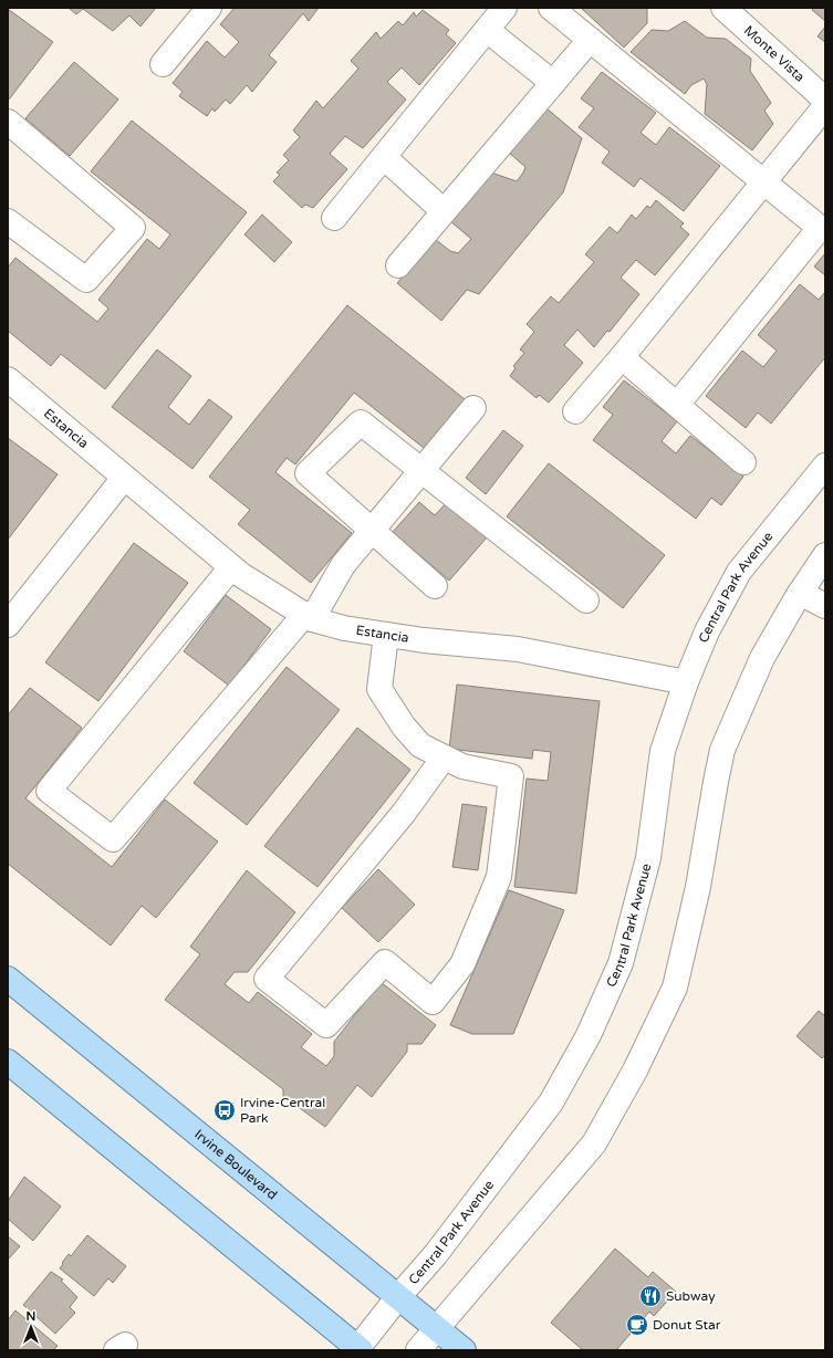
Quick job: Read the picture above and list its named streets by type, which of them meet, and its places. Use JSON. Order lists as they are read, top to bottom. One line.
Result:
{"streets":{"main road":["Irvine Boulevard"],"street":["Monte Vista","Estancia","Central Park Avenue"]},"crossings":[["Estancia","Central Park Avenue"],["Central Park Avenue","Irvine Boulevard"]],"places":{"bus stop":["Irvine-Central Park"],"restaurant":["Subway"],"cafe":["Donut Star"]},"north":"top"}
